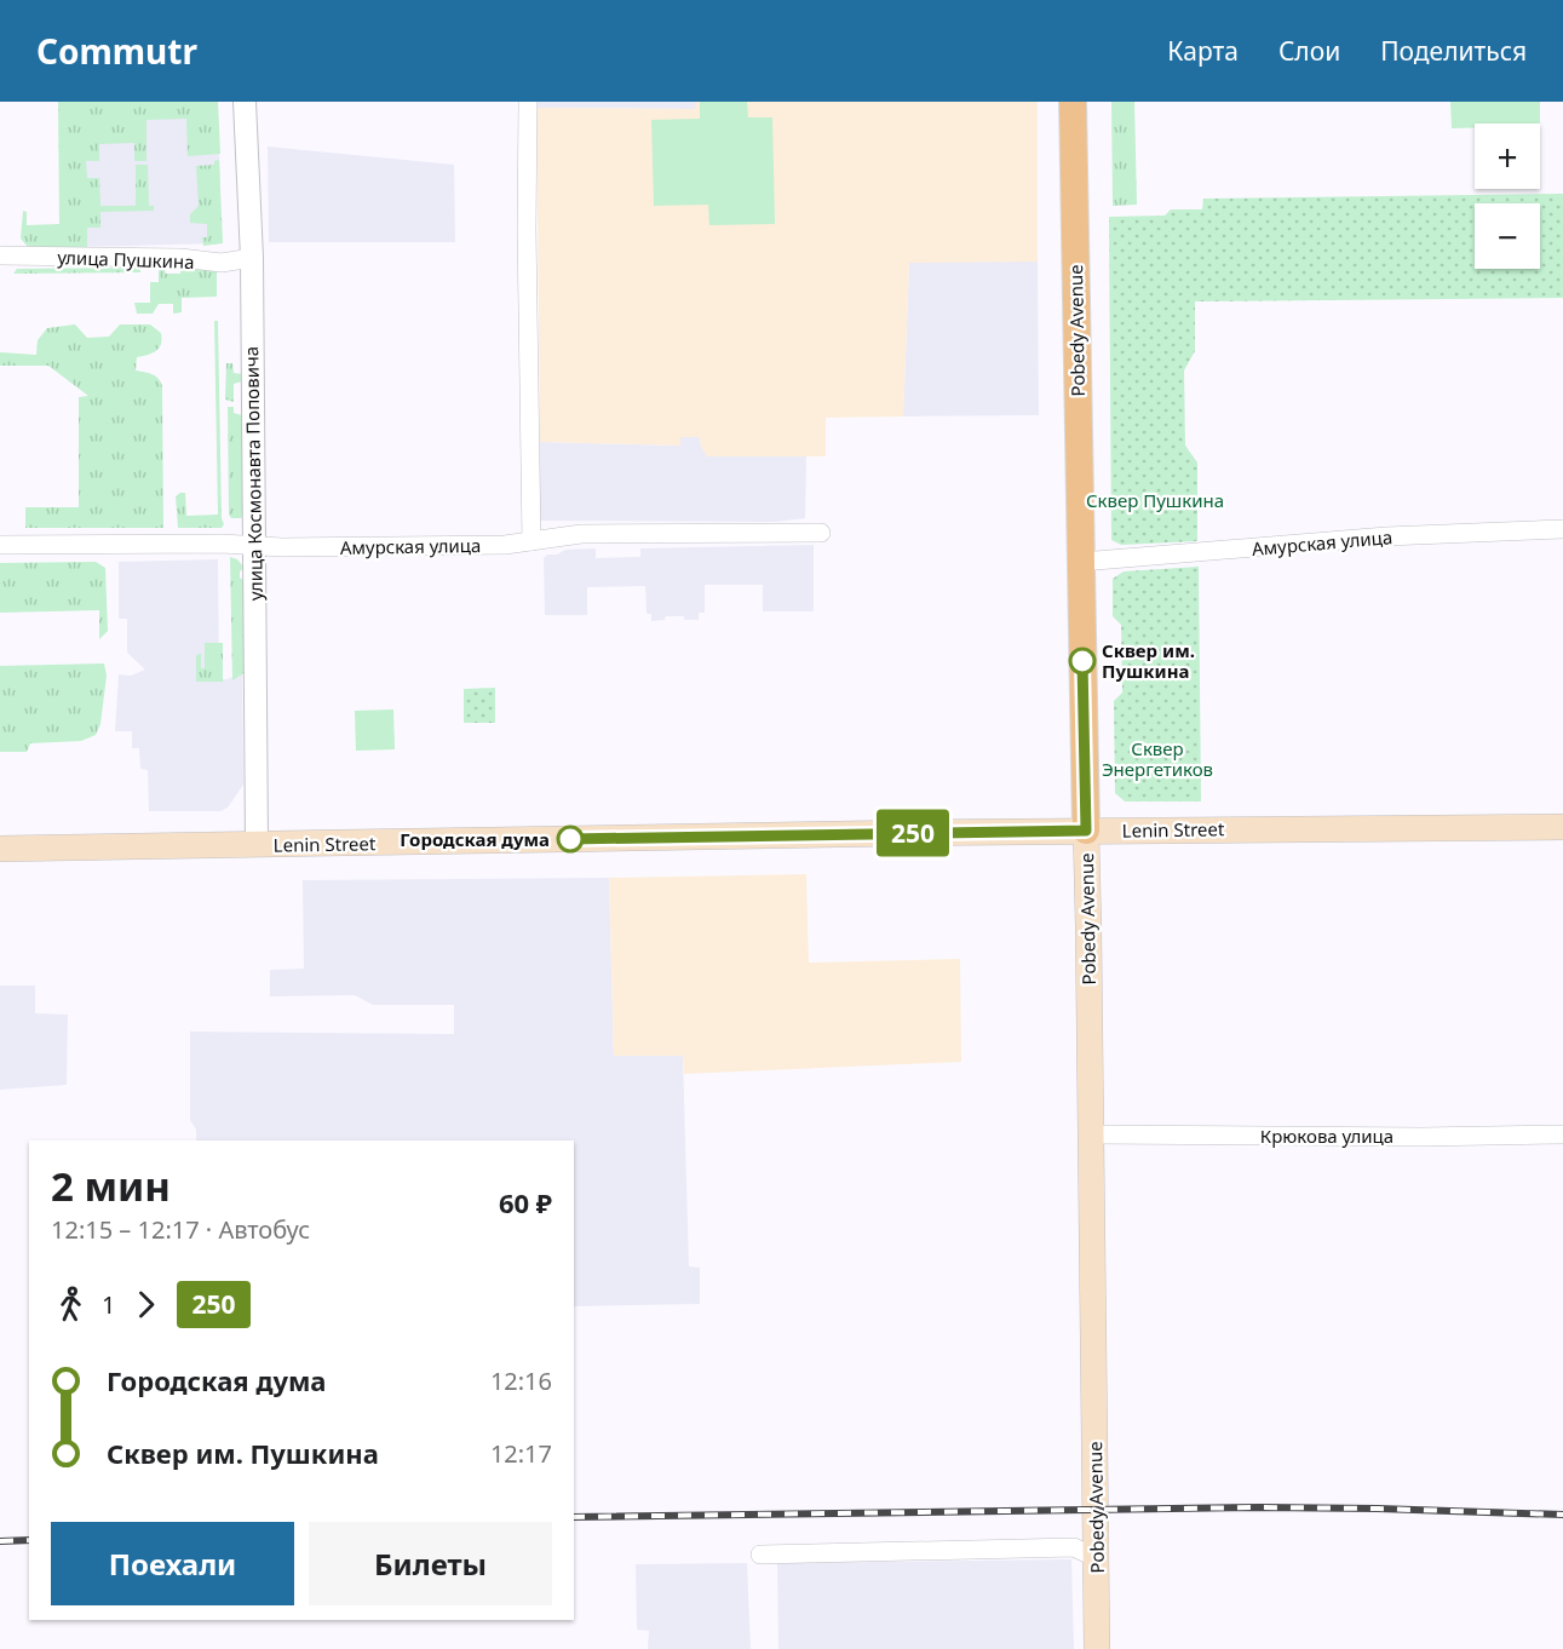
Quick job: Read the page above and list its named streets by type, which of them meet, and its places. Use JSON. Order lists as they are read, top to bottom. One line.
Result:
{"streets":{"main road":["Pobedy Avenue","Lenin Street"],"street":["улица Пушкина","улица Космонавта Поповича","Амурская улица","Крюкова улица"]},"crossings":[["улица Пушкина","улица Космонавта Поповича"],["Pobedy Avenue","Амурская улица"],["Pobedy Avenue","Lenin Street"],["Pobedy Avenue","Крюкова улица"],["улица Космонавта Поповича","Амурская улица"],["улица Космонавта Поповича","Lenin Street"]],"parks":["Сквер Пушкина","Сквер Энергетиков"],"places":["Сквер им. Пушкина","Городская дума"],"lines":["bus line 250"],"page":{"header":"Commutr","nav":["Карта","Слои","Поделиться"],"on_map":"250","map_buttons":["+","−"],"heading":["2 мин","12:15 – 12:17 · Автобус","60 ₽"],"legs":["1","250"],"list":[{"name":"Городская дума","value":"12:16"},{"name":"Сквер им. Пушкина","value":"12:17"}],"buttons":["Поехали","Билеты"]}}
